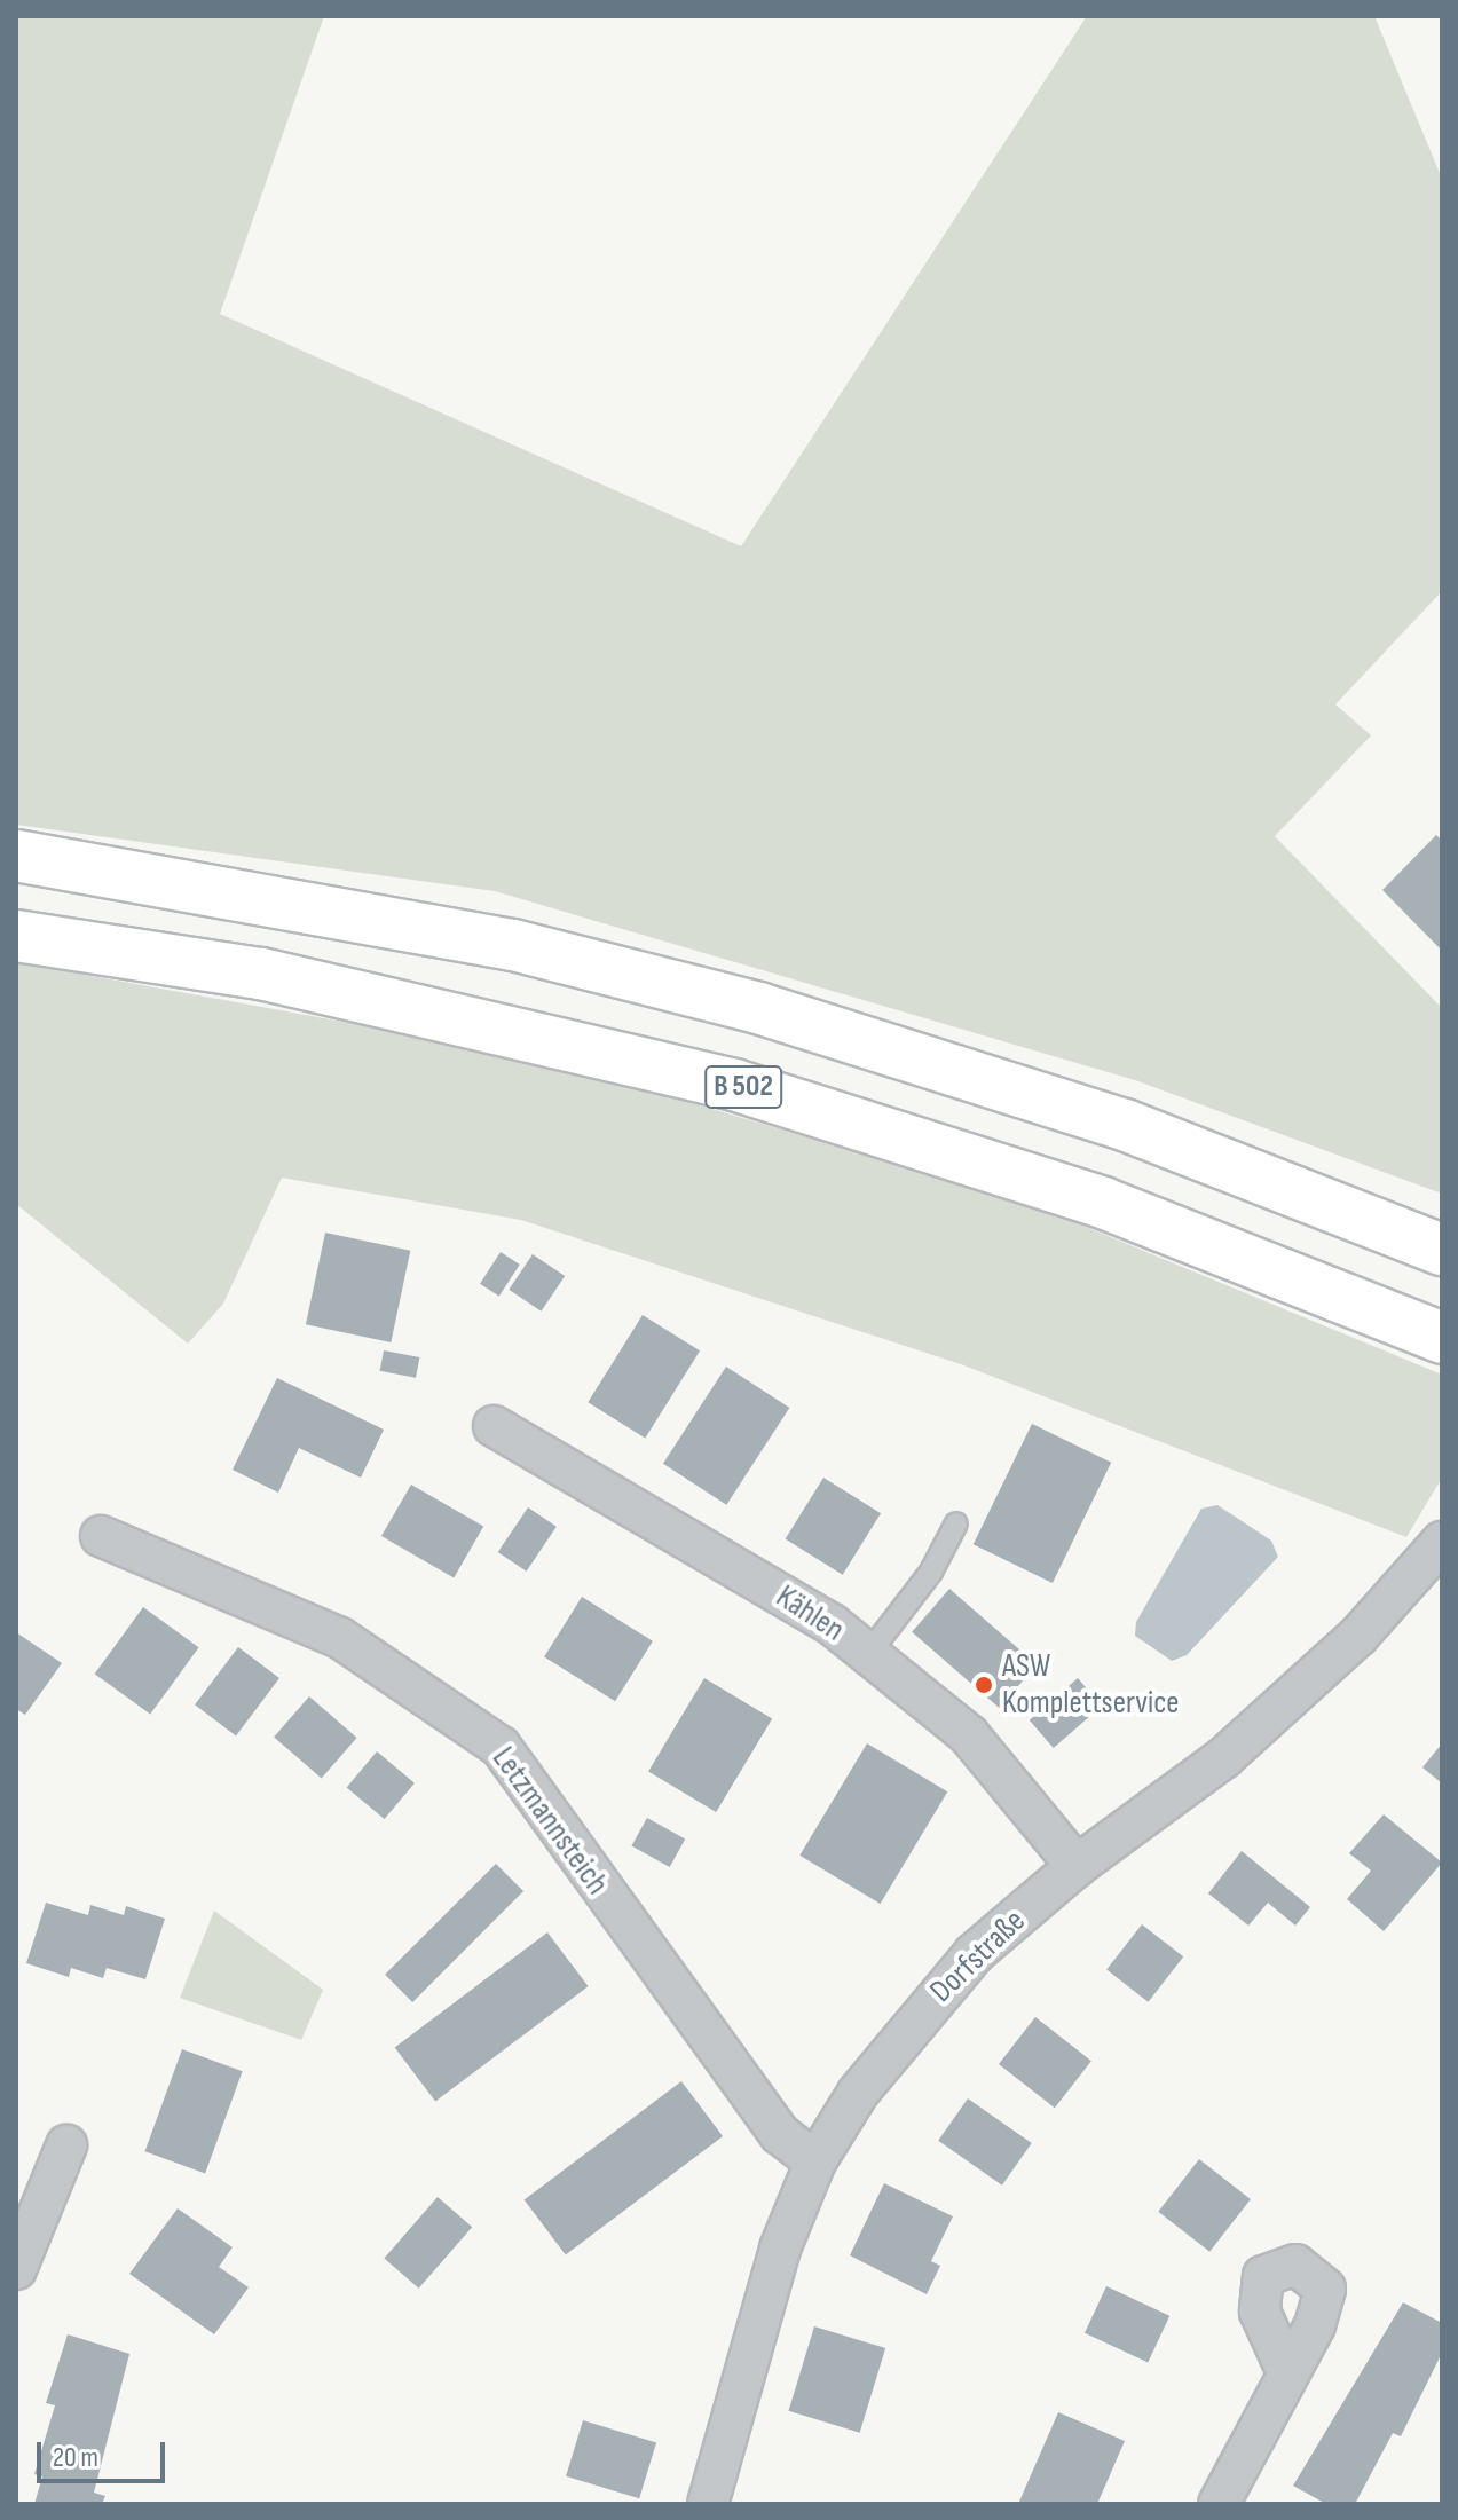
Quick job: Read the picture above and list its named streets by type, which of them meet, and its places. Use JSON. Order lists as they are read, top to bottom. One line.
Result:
{"streets":{"highway":["B 502"],"street":["Kählen","Letzmannsteich","Dorfstraße"]},"crossings":[["Kählen","Dorfstraße"],["Letzmannsteich","Dorfstraße"]],"places":["ASW Komplettservice"],"scale_bar":"20 m"}
